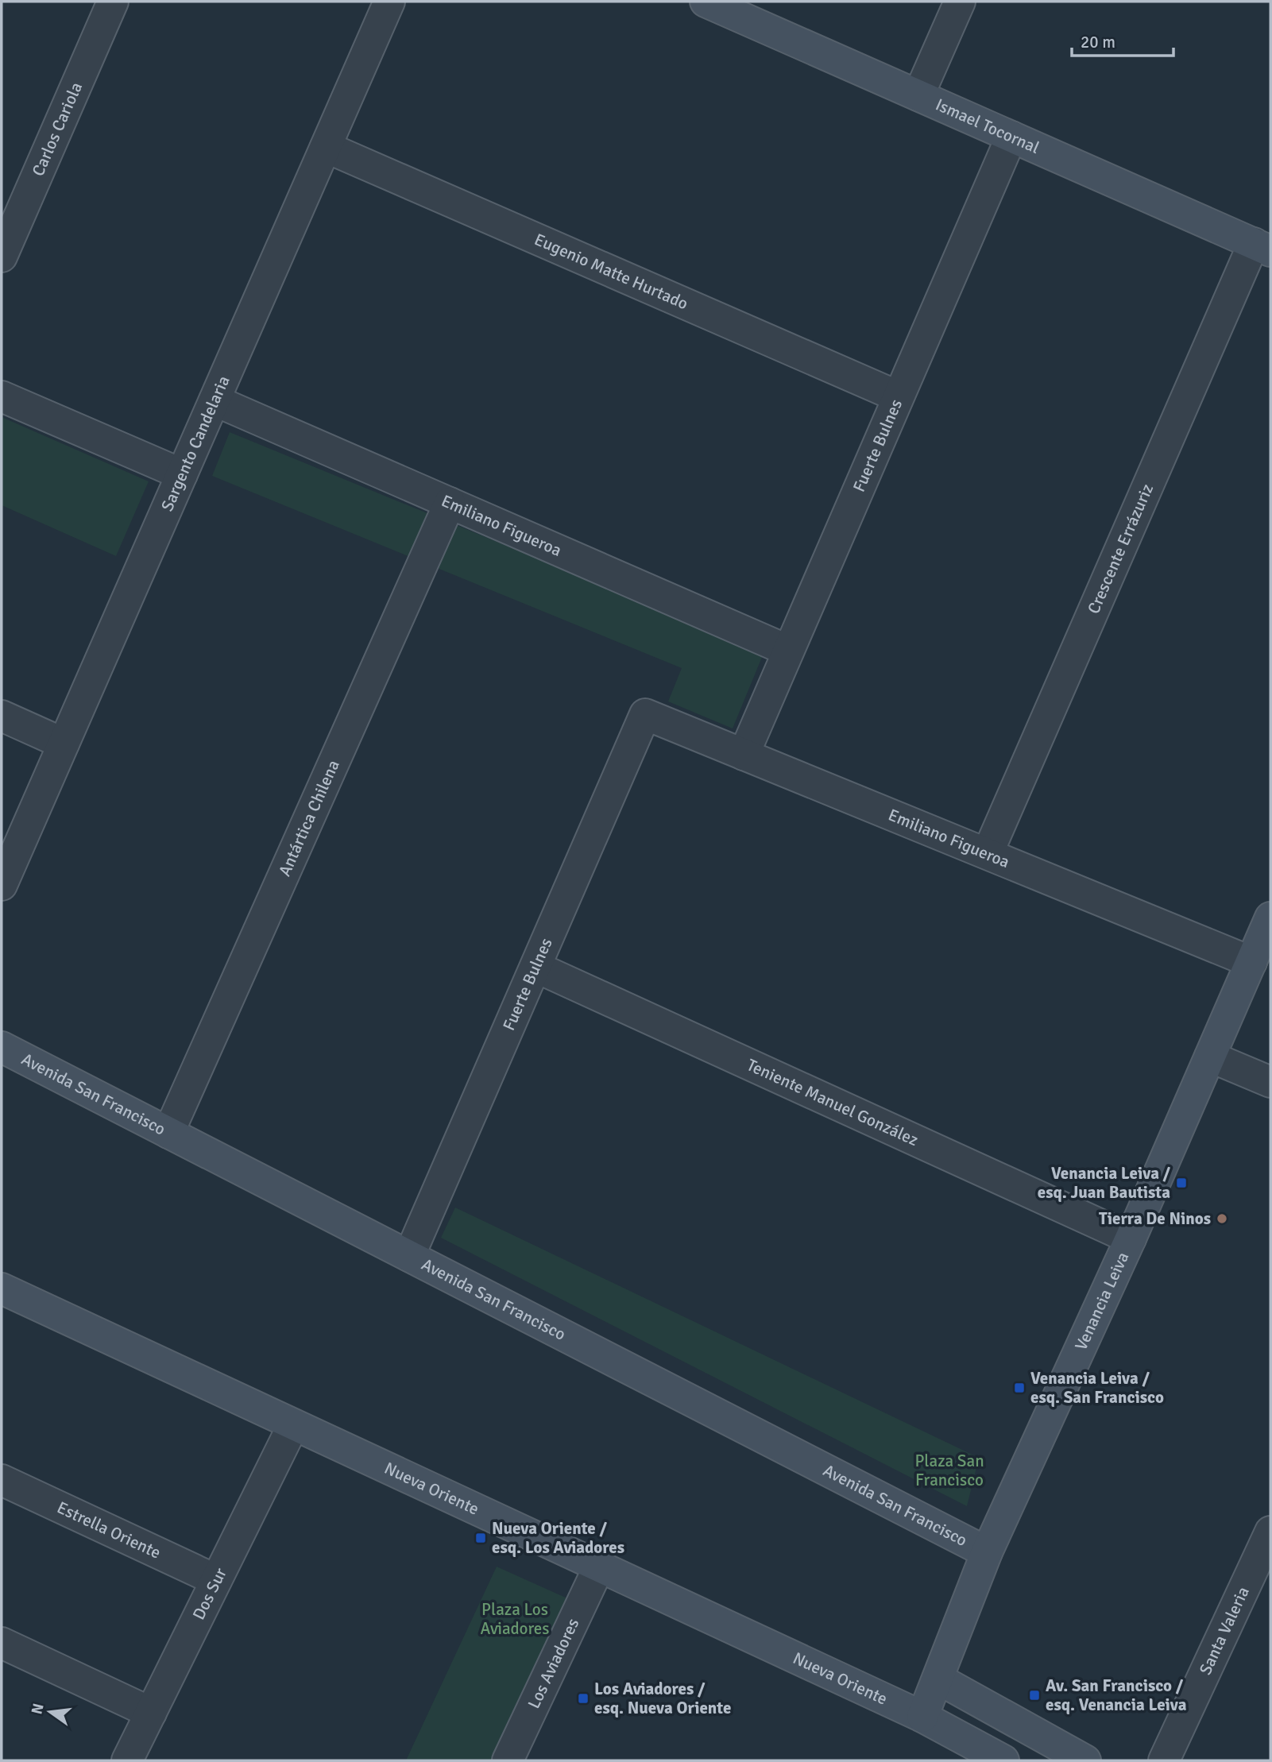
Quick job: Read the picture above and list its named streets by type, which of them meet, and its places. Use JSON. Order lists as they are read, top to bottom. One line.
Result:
{"streets":{"main road":["Ismael Tocornal","Avenida San Francisco","Venancia Leiva","Nueva Oriente"],"street":["Carlos Cariola","Eugenio Matte Hurtado","Sargento Candelaria","Fuerte Bulnes","Emiliano Figueroa","Crescente Errázuriz","Antártica Chilena","Teniente Manuel González","Estrella Oriente","Dos Sur","Santa Valeria","Los Aviadores"]},"crossings":[["Ismael Tocornal","Fuerte Bulnes"],["Ismael Tocornal","Crescente Errázuriz"],["Eugenio Matte Hurtado","Sargento Candelaria"],["Eugenio Matte Hurtado","Fuerte Bulnes"],["Sargento Candelaria","Emiliano Figueroa"],["Fuerte Bulnes","Emiliano Figueroa"],["Fuerte Bulnes","Avenida San Francisco"],["Fuerte Bulnes","Teniente Manuel González"],["Emiliano Figueroa","Crescente Errázuriz"],["Emiliano Figueroa","Antártica Chilena"],["Emiliano Figueroa","Venancia Leiva"],["Antártica Chilena","Avenida San Francisco"],["Avenida San Francisco","Venancia Leiva"],["Teniente Manuel González","Venancia Leiva"],["Venancia Leiva","Nueva Oriente"],["Nueva Oriente","Dos Sur"],["Nueva Oriente","Los Aviadores"],["Estrella Oriente","Dos Sur"]],"parks":["Plaza San Francisco","Plaza Los Aviadores"],"places":{"transit":["Venancia Leiva / esq. Juan Bautista","Venancia Leiva / esq. San Francisco","Nueva Oriente / esq. Los Aviadores","Av. San Francisco / esq. Venancia Leiva","Los Aviadores / esq. Nueva Oriente"],"other":["Tierra De Ninos"]},"scale_bar":"20 m","north":"left"}
